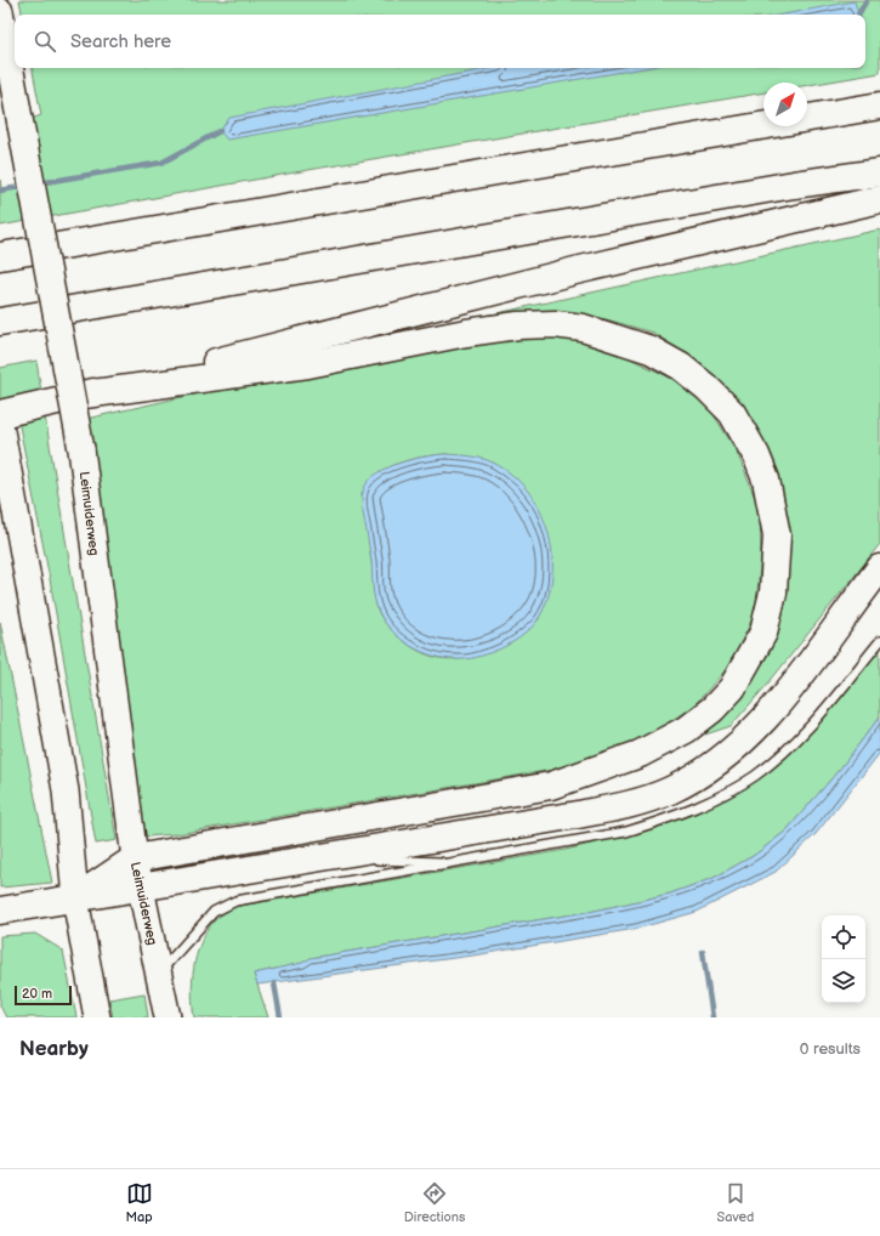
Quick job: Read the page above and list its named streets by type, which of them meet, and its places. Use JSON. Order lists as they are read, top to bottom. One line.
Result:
{"streets":{"main road":["Leimuiderweg"]},"scale_bar":"20 m","north":"top right","page":{"search":"Search here","scale":"20 m","heading":["Nearby","0 results"],"nav":["Map","Directions","Saved"]}}
